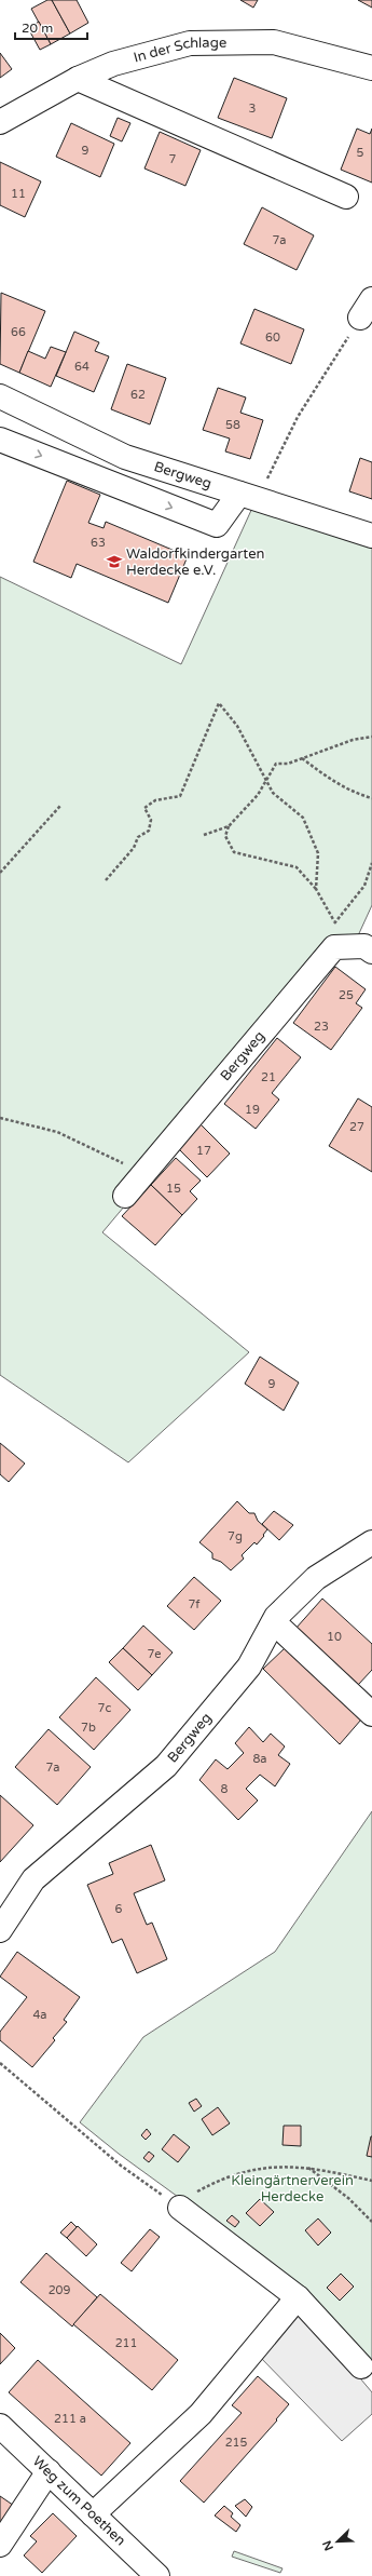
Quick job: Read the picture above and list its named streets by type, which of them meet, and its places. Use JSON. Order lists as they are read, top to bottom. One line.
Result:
{"streets":{"street":["In der Schlage","Bergweg","Weg zum Poethen"]},"parks":["Kleingärtnerverein Herdecke"],"places":{"school or university":["Waldorfkindergarten Herdecke e.V."]},"house_numbers":["3","9","5","7","11","7a","66","60","64","62","58","63","25","23","21","19","27","17","15","9","7g","7f","10","7e","7c","7b","8a","7a","8","6","4a","209","211","211 a","215"],"scale_bar":"20 m","north":"bottom left"}
